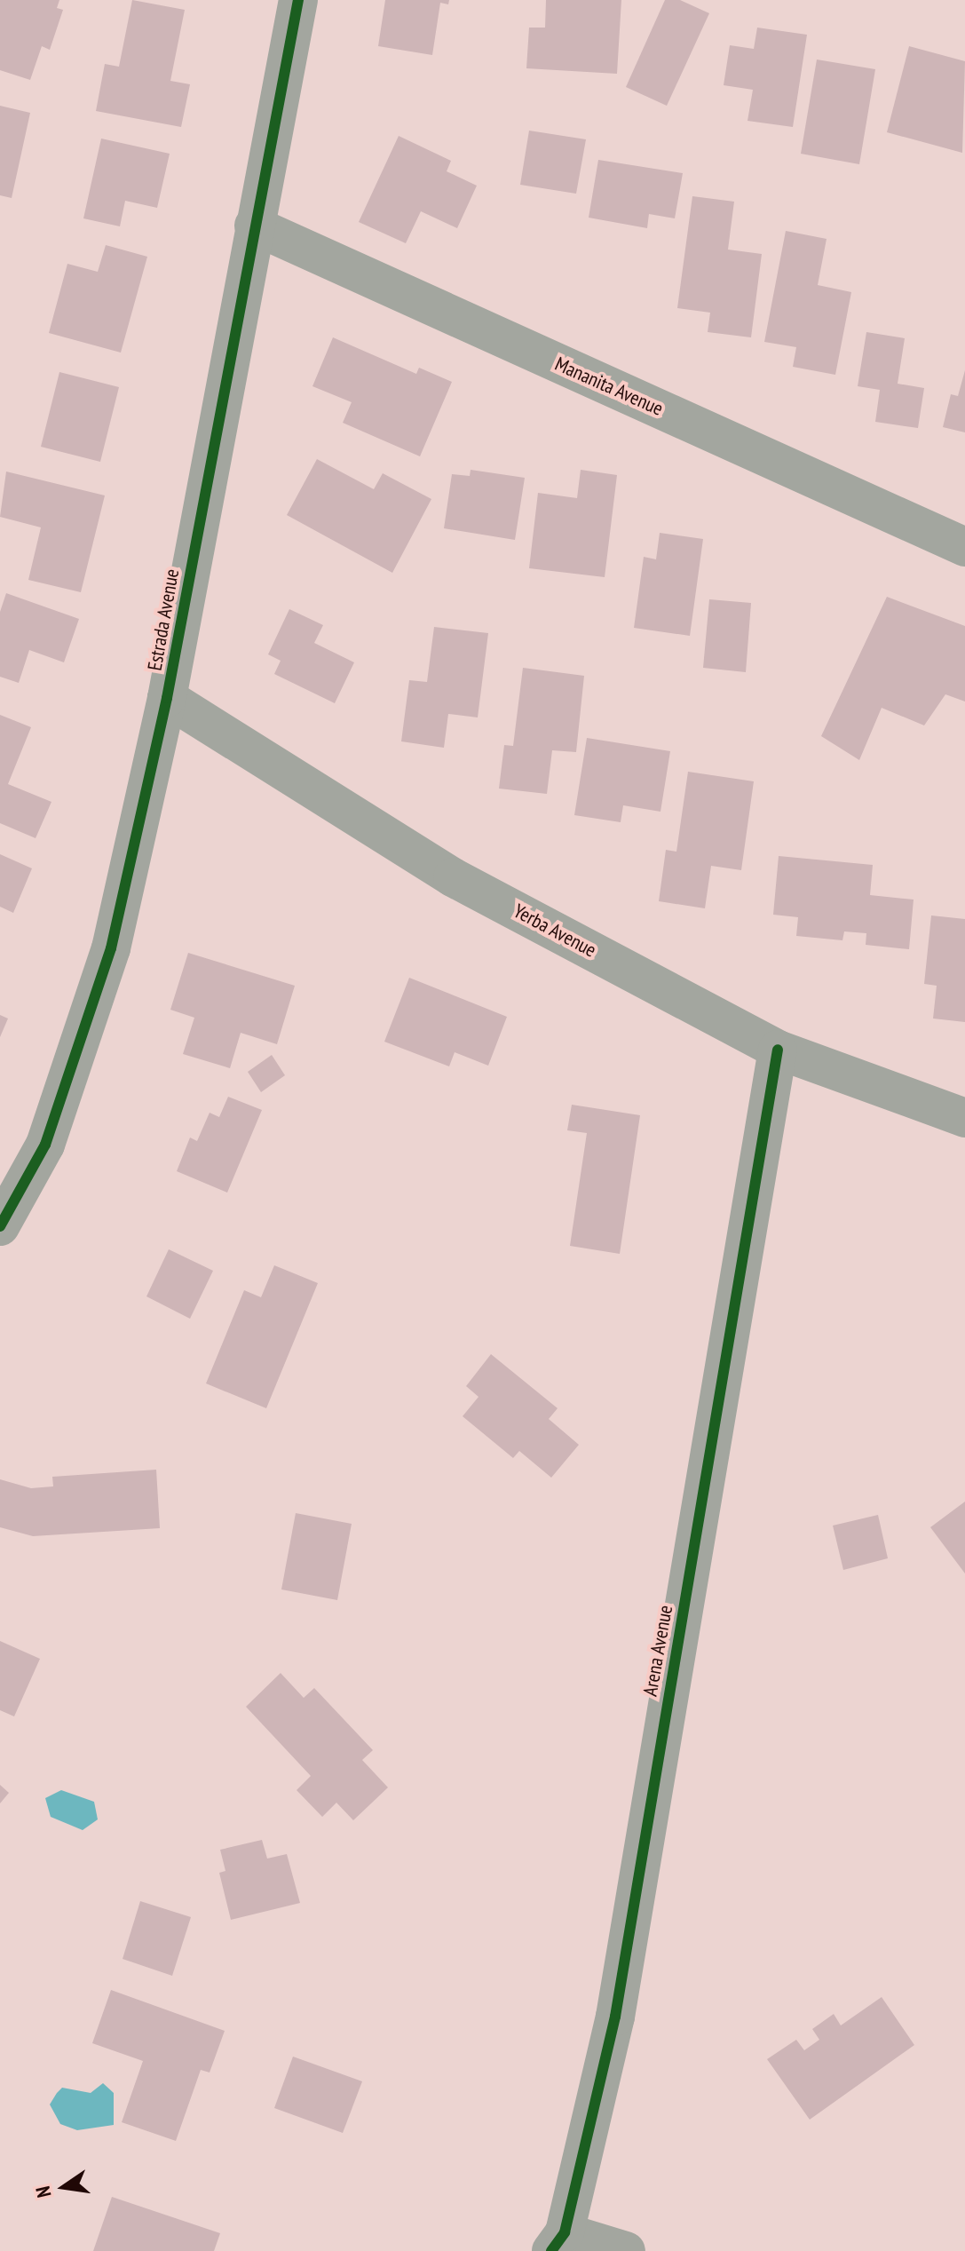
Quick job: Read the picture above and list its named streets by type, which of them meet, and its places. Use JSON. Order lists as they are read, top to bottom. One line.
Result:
{"streets":{"street":["Mananita Avenue","Estrada Avenue","Yerba Avenue","Arena Avenue"]},"crossings":[["Mananita Avenue","Estrada Avenue"],["Estrada Avenue","Yerba Avenue"],["Yerba Avenue","Arena Avenue"]],"north":"left"}
